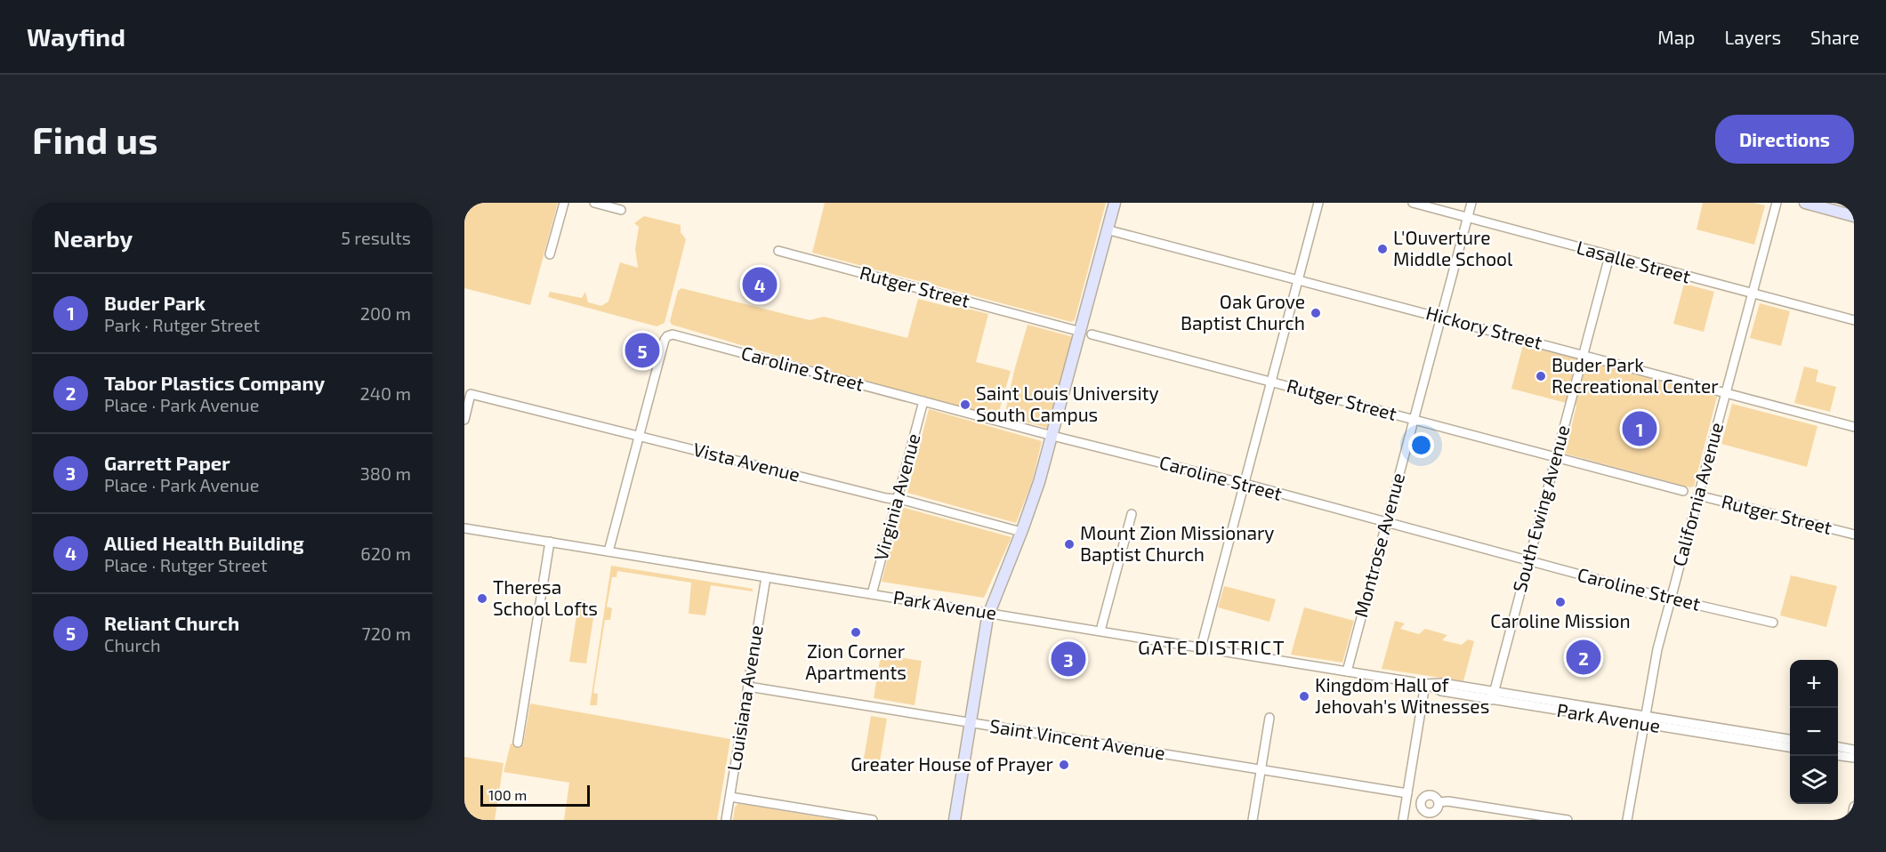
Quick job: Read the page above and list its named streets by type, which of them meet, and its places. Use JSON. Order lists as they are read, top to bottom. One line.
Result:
{"streets":{"street":["Lasalle Street","Rutger Street","Hickory Street","Caroline Street","Vista Avenue","California Avenue","Virginia Avenue","South Ewing Avenue","Montrose Avenue","Park Avenue","Louisiana Avenue","Saint Vincent Avenue"]},"crossings":[["Lasalle Street","California Avenue"],["Lasalle Street","South Ewing Avenue"],["Lasalle Street","Montrose Avenue"],["Rutger Street","California Avenue"],["Rutger Street","South Ewing Avenue"],["Rutger Street","Montrose Avenue"],["Hickory Street","California Avenue"],["Hickory Street","South Ewing Avenue"],["Hickory Street","Montrose Avenue"],["Caroline Street","Vista Avenue"],["Caroline Street","California Avenue"],["Caroline Street","Virginia Avenue"],["Caroline Street","South Ewing Avenue"],["Caroline Street","Montrose Avenue"],["Vista Avenue","Virginia Avenue"],["California Avenue","Park Avenue"],["Virginia Avenue","Park Avenue"],["South Ewing Avenue","Park Avenue"],["Montrose Avenue","Park Avenue"],["Park Avenue","Louisiana Avenue"],["Louisiana Avenue","Saint Vincent Avenue"]],"districts":["GATE DISTRICT"],"places":["L'Ouverture Middle School","Oak Grove Baptist Church","Buder Park Recreational Center","Saint Louis University South Campus","Mount Zion Missionary Baptist Church","Theresa School Lofts","Caroline Mission","Zion Corner Apartments","Kingdom Hall of Jehovah's Witnesses","Greater House of Prayer"],"scale_bar":"100 m","page":{"header":"Wayfind","nav":["Map","Layers","Share"],"buttons":"Directions","title":"Find us","heading":["Nearby","5 results"],"pins":["4","5","1","2","3"],"list":[{"mark":"1","name":"Buder Park","note":"Park · Rutger Street","value":"200 m"},{"mark":"2","name":"Tabor Plastics Company","note":"Place · Park Avenue","value":"240 m"},{"mark":"3","name":"Garrett Paper","note":"Place · Park Avenue","value":"380 m"},{"mark":"4","name":"Allied Health Building","note":"Place · Rutger Street","value":"620 m"},{"mark":"5","name":"Reliant Church","note":"Church","value":"720 m"}],"map_buttons":["+","−"],"scale":"100 m"}}
